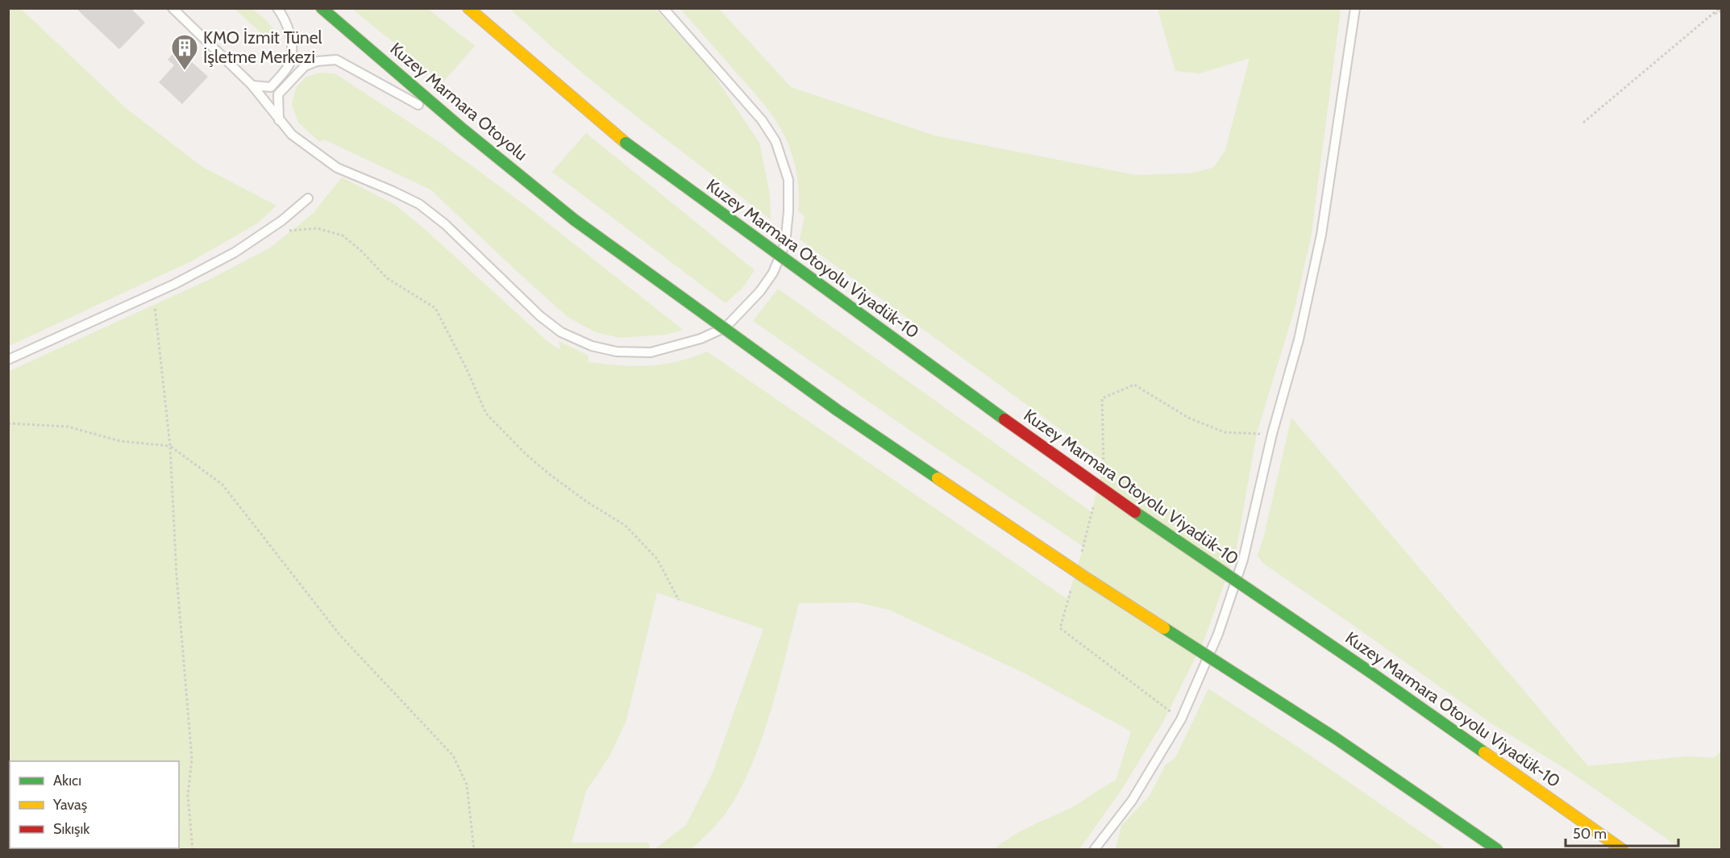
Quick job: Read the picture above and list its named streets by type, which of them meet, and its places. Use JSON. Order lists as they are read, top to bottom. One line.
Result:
{"streets":{"highway":["Kuzey Marmara Otoyolu","Kuzey Marmara Otoyolu Viyadük-10"]},"places":{"building":["KMO İzmit Tünel İşletme Merkezi"]},"legend":["Akıcı","Yavaş","Sıkışık"],"scale_bar":"50 m"}
